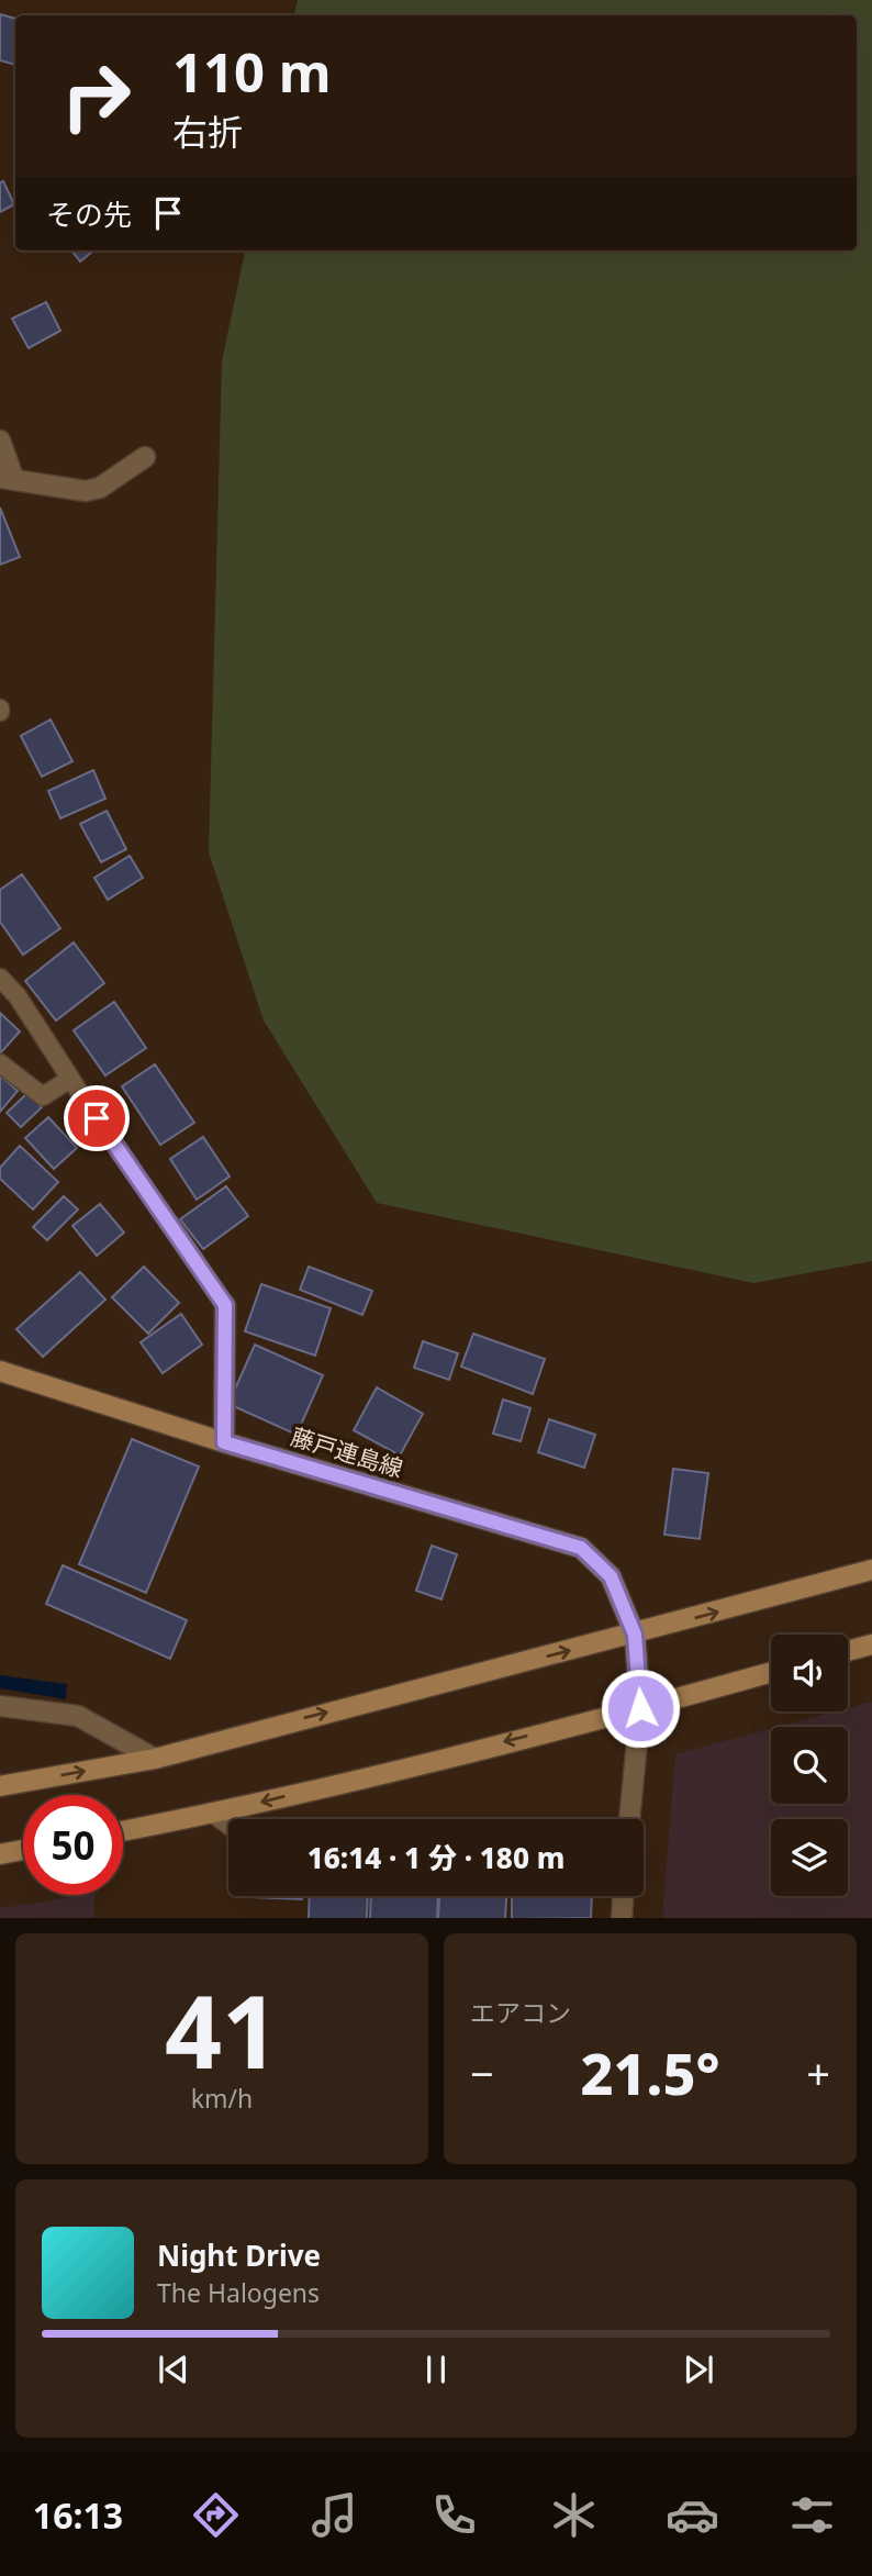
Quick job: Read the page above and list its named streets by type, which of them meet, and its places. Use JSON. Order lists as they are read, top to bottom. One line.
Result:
{"streets":{"street":["藤戸連島線"]},"page":{"turn":["110 m","右折"],"then":"その先","limit":"50","trip":"16:14 · 1 分 · 180 m","tile":[["41","km/h"],"エアコン"],"heat":["−","21.5°","+"],"song":["Night Drive","The Halogens"],"tabs":"16:13"}}
